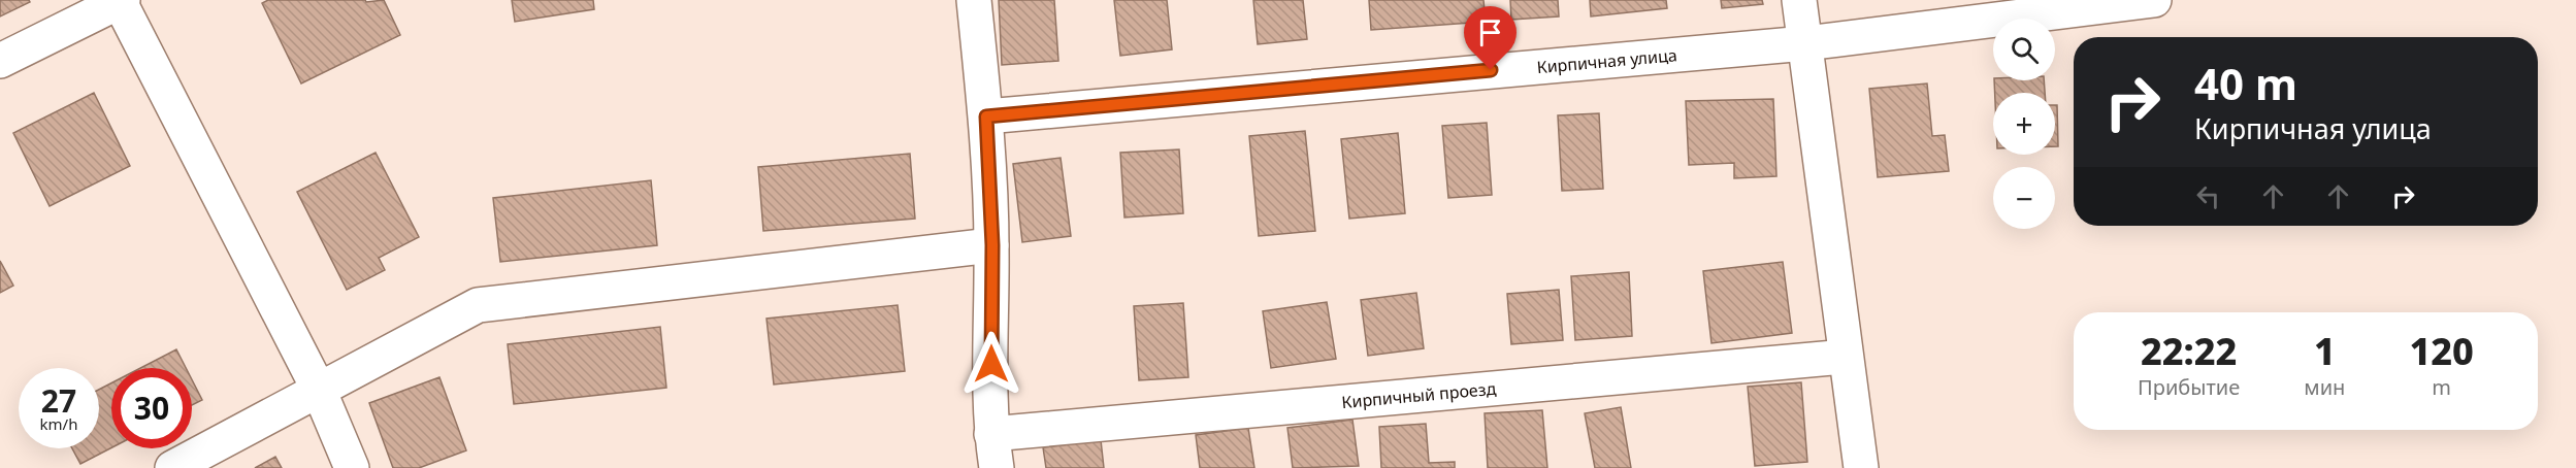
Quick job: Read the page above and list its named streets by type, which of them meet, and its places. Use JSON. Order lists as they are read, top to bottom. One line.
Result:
{"streets":{"street":["Кирпичная улица","Кирпичный проезд"]},"page":{"map_buttons":["+","−"],"turn":["40 m","Кирпичная улица"],"eta":["22:22","Прибытие","1","мин","120","m"],"speed":"27 km/h","limit":"30"}}
